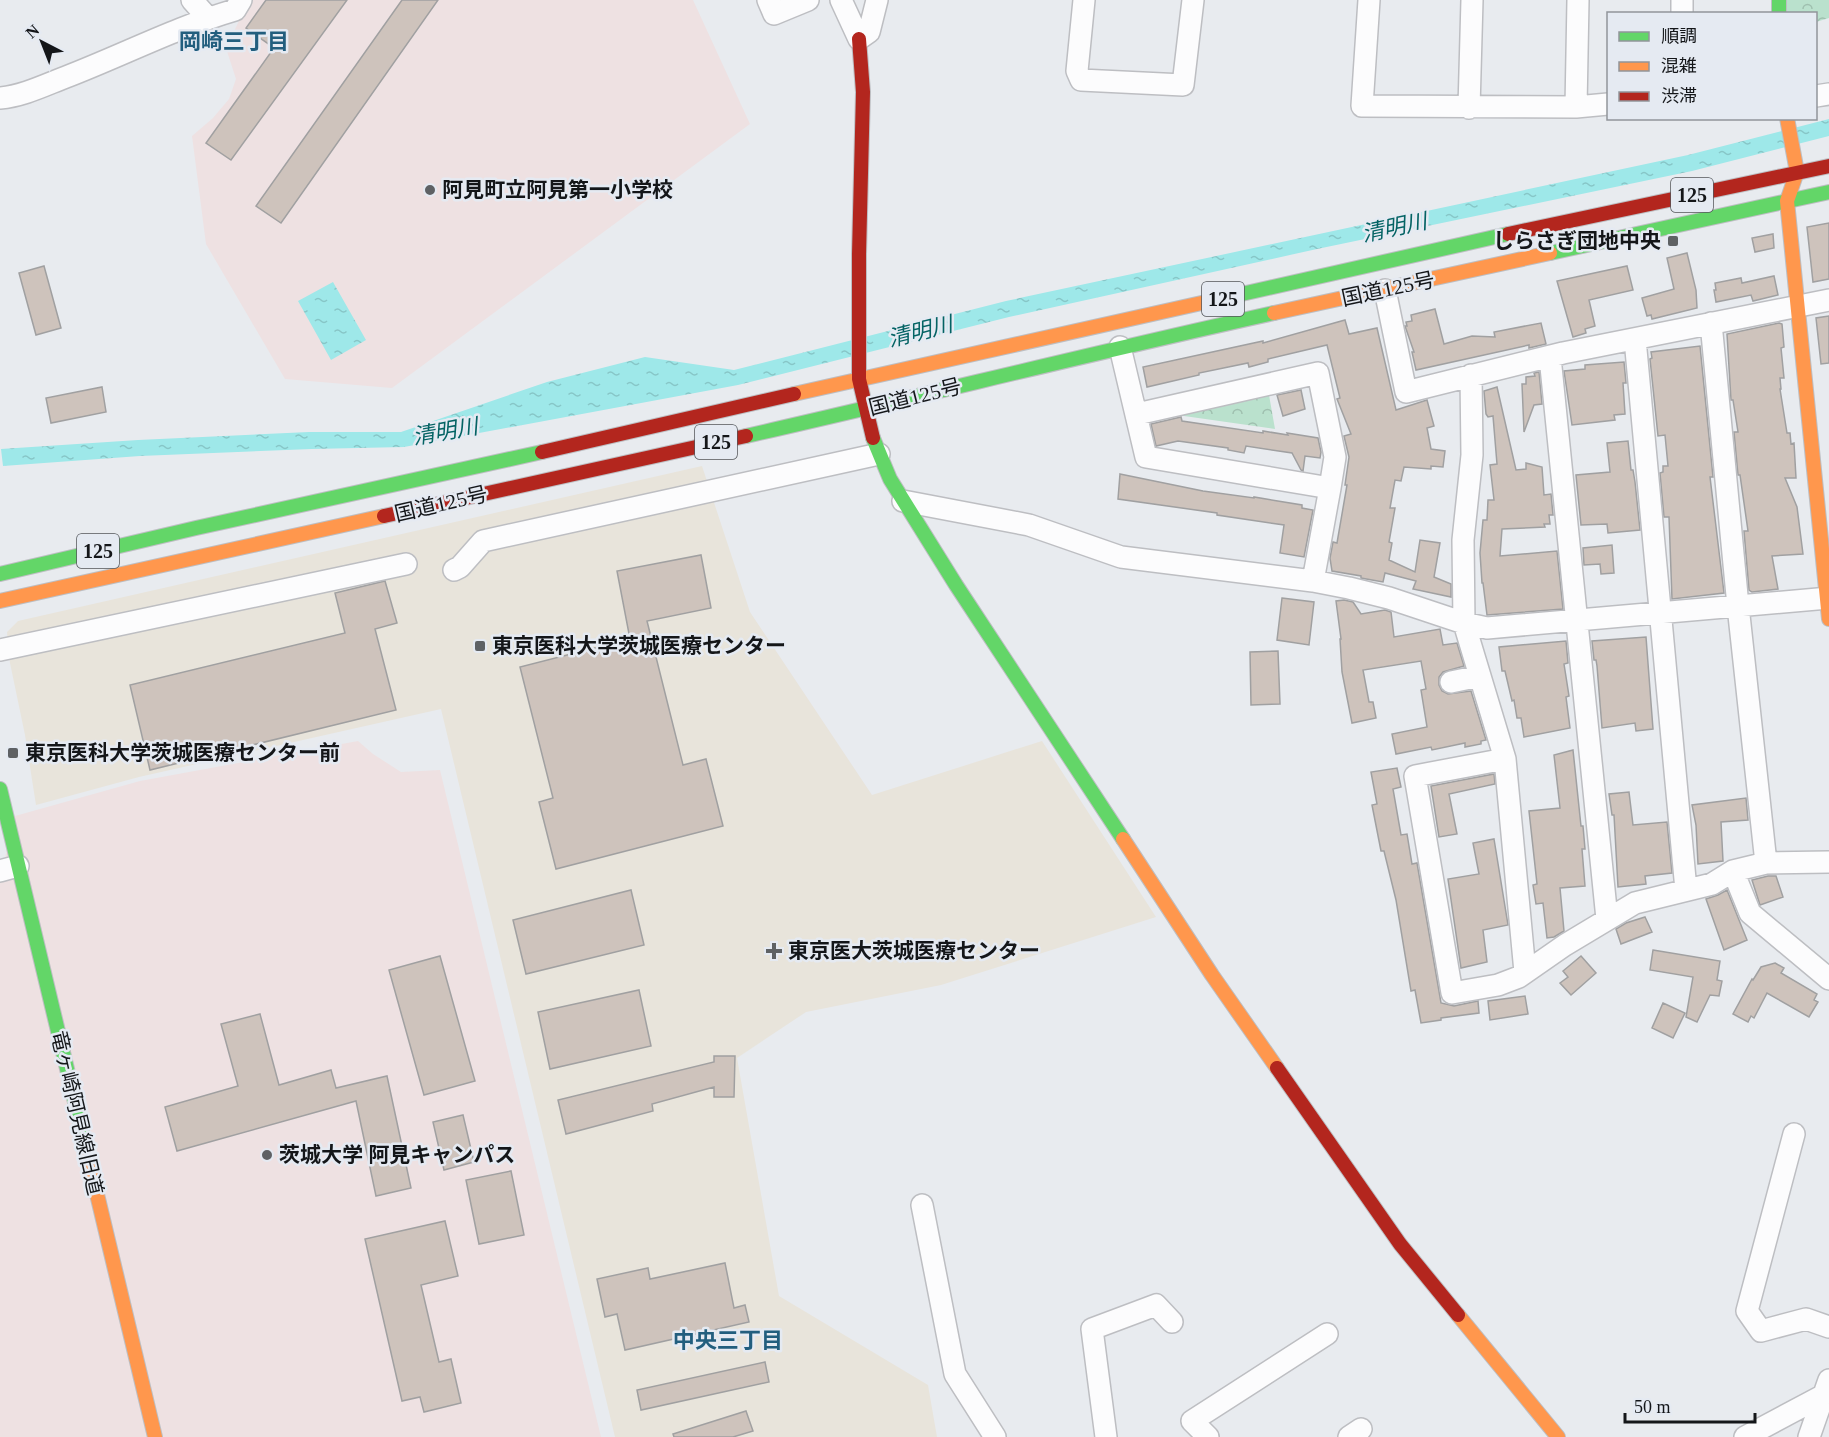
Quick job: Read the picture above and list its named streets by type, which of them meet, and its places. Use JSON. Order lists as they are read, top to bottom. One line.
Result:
{"streets":{"main road":["125","国道125号","竜ヶ崎阿見線旧道"]},"districts":["岡崎三丁目","中央三丁目"],"water":["清明川"],"places":{"other":["阿見町立阿見第一小学校","茨城大学 阿見キャンパス"],"transit":["しらさぎ団地中央","東京医科大学茨城医療センター","東京医科大学茨城医療センター前"],"health":["東京医大茨城医療センター"]},"legend":["順調","混雑","渋滞"],"scale_bar":"50 m","north":"top left"}
